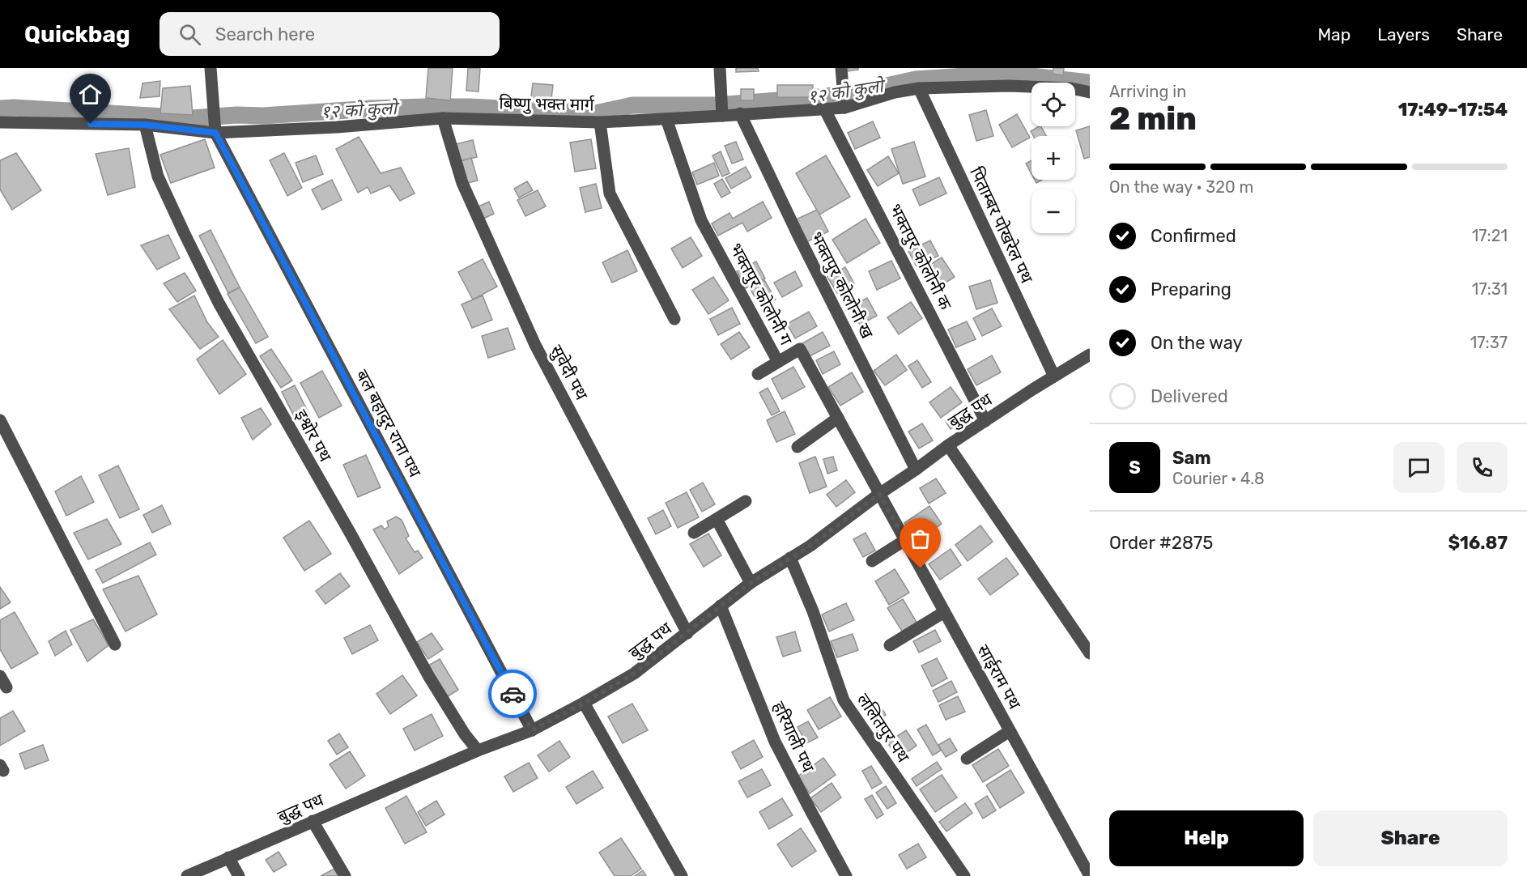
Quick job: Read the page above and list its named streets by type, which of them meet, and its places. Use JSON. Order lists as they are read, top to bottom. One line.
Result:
{"streets":{"street":["बिष्णु भक्त मार्ग","पिताम्बर पोखरेल पथ","भक्तपुर कोलोनी क","भक्तपुर कोलोनी ख","भक्तपुर कोलोनी ग","सुवेदी पथ","बुद्ध पथ","बल बहादुर राना पथ","इश्वोर पथ","साईराम पथ","ललितपुर पथ","हरियाली पथ"]},"crossings":[["बिष्णु भक्त मार्ग","पिताम्बर पोखरेल पथ"],["बिष्णु भक्त मार्ग","भक्तपुर कोलोनी क"],["बिष्णु भक्त मार्ग","भक्तपुर कोलोनी ख"],["बिष्णु भक्त मार्ग","भक्तपुर कोलोनी ग"],["बिष्णु भक्त मार्ग","सुवेदी पथ"],["बिष्णु भक्त मार्ग","बल बहादुर राना पथ"],["बिष्णु भक्त मार्ग","इश्वोर पथ"],["पिताम्बर पोखरेल पथ","बुद्ध पथ"],["भक्तपुर कोलोनी क","बुद्ध पथ"],["भक्तपुर कोलोनी ख","बुद्ध पथ"],["भक्तपुर कोलोनी ग","बुद्ध पथ"],["भक्तपुर कोलोनी ग","साईराम पथ"],["सुवेदी पथ","बुद्ध पथ"],["बुद्ध पथ","बल बहादुर राना पथ"],["बुद्ध पथ","इश्वोर पथ"],["बुद्ध पथ","साईराम पथ"],["बुद्ध पथ","ललितपुर पथ"],["बुद्ध पथ","हरियाली पथ"]],"water":["१२ को कुलो"],"page":{"header":"Quickbag","search":"Search here","nav":["Map","Layers","Share"],"heading":["2 min","Arriving in","17:49–17:54"],"panel":["Sam","Courier · 4.8","Order #2875","$16.87"],"map_buttons":["+","−"],"bar":"On the way · 320 m","list":[["Confirmed","17:21"],["Preparing","17:31"],["On the way","17:37"],"Delivered"],"round":"S","buttons":["Help","Share"]}}
